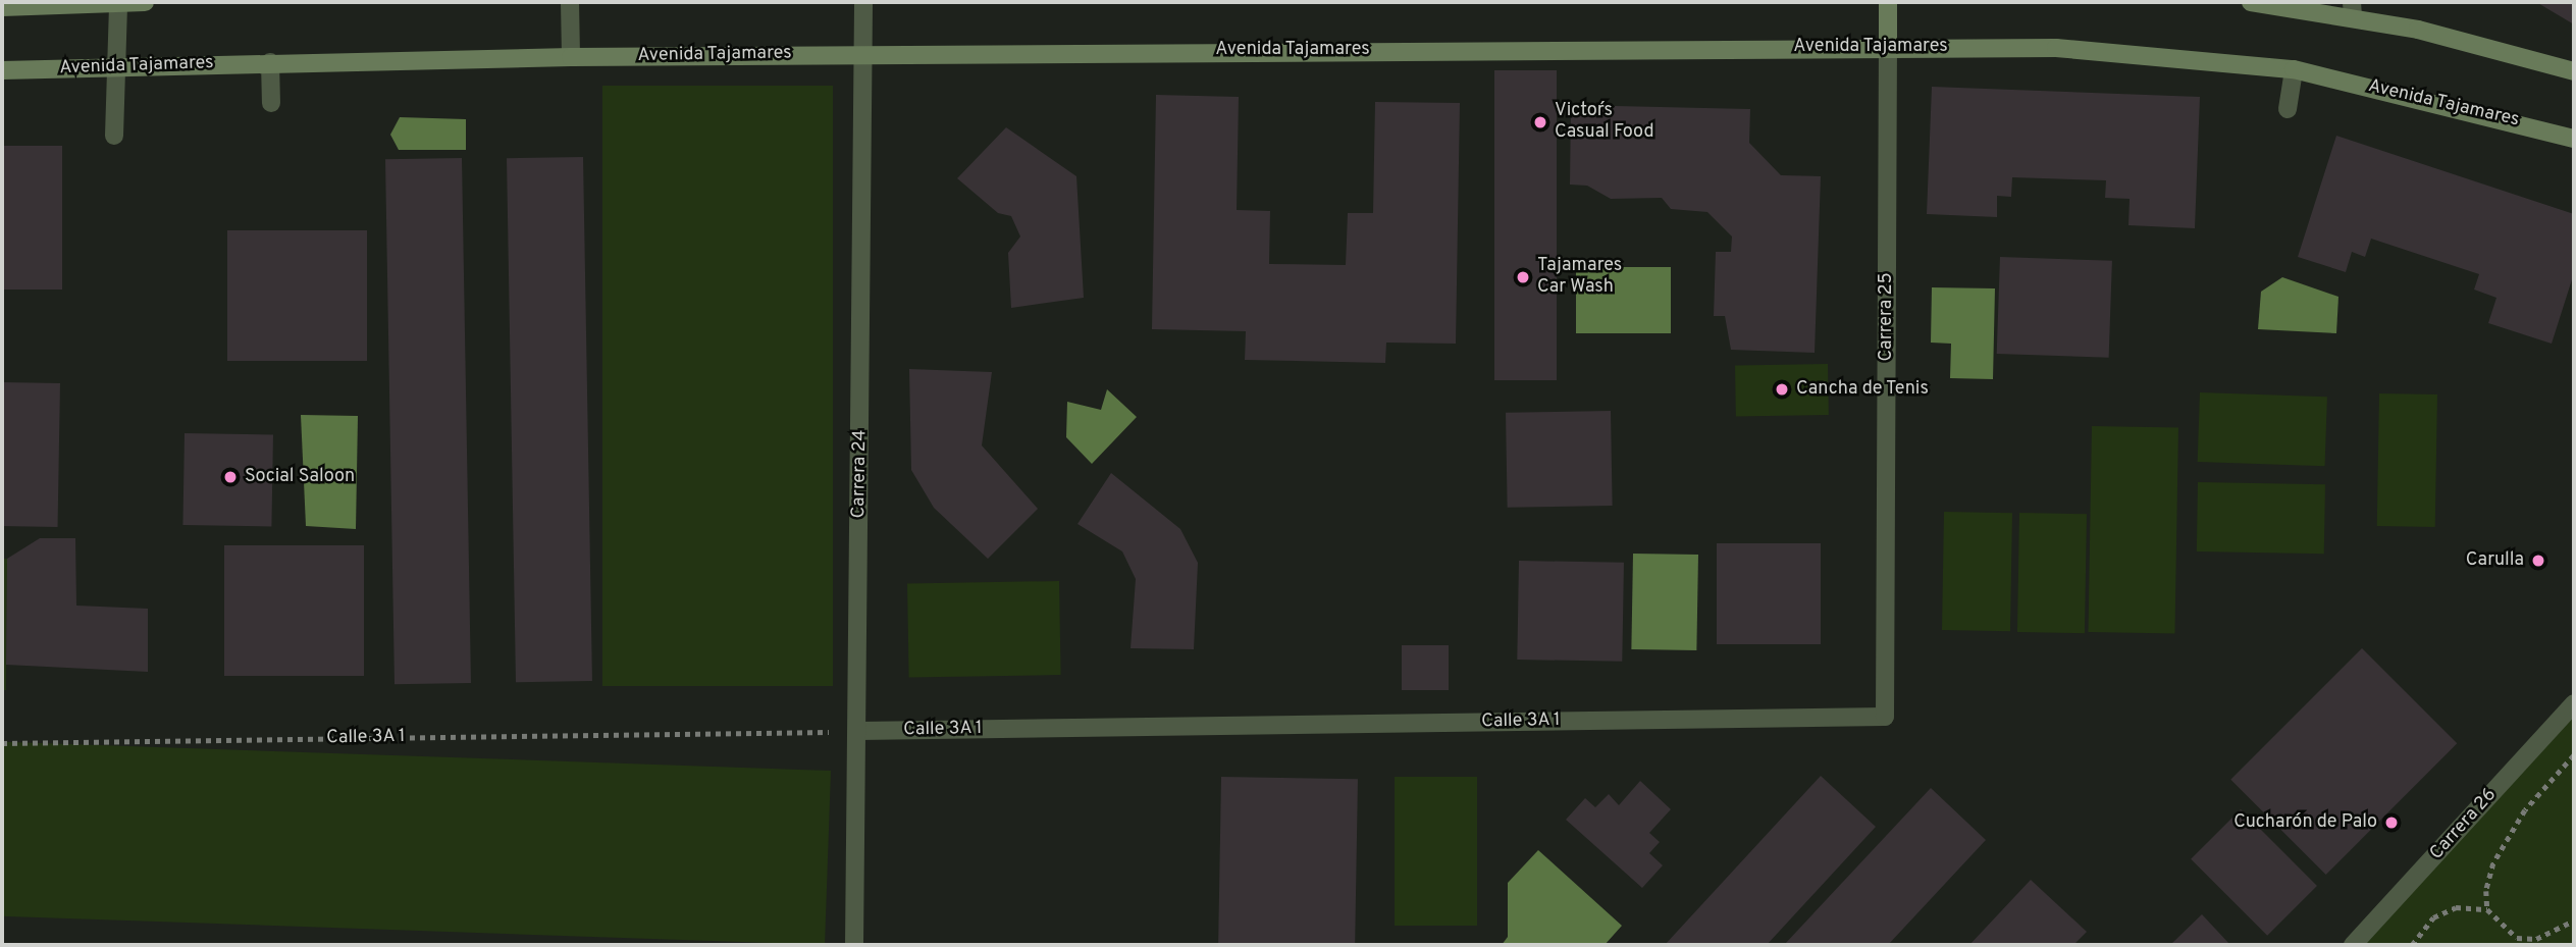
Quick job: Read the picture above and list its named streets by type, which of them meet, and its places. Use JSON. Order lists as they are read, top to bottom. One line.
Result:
{"streets":{"street":["Avenida Tajamares","Carrera 25","Carrera 24","Calle 3A 1","Carrera 26"]},"crossings":[["Avenida Tajamares","Carrera 25"],["Avenida Tajamares","Carrera 24"],["Carrera 25","Calle 3A 1"],["Carrera 24","Calle 3A 1"]],"places":["Victor´s Casual Food","Tajamares Car Wash","Cancha de Tenis","Social Saloon","Carulla","Cucharón de Palo"]}
